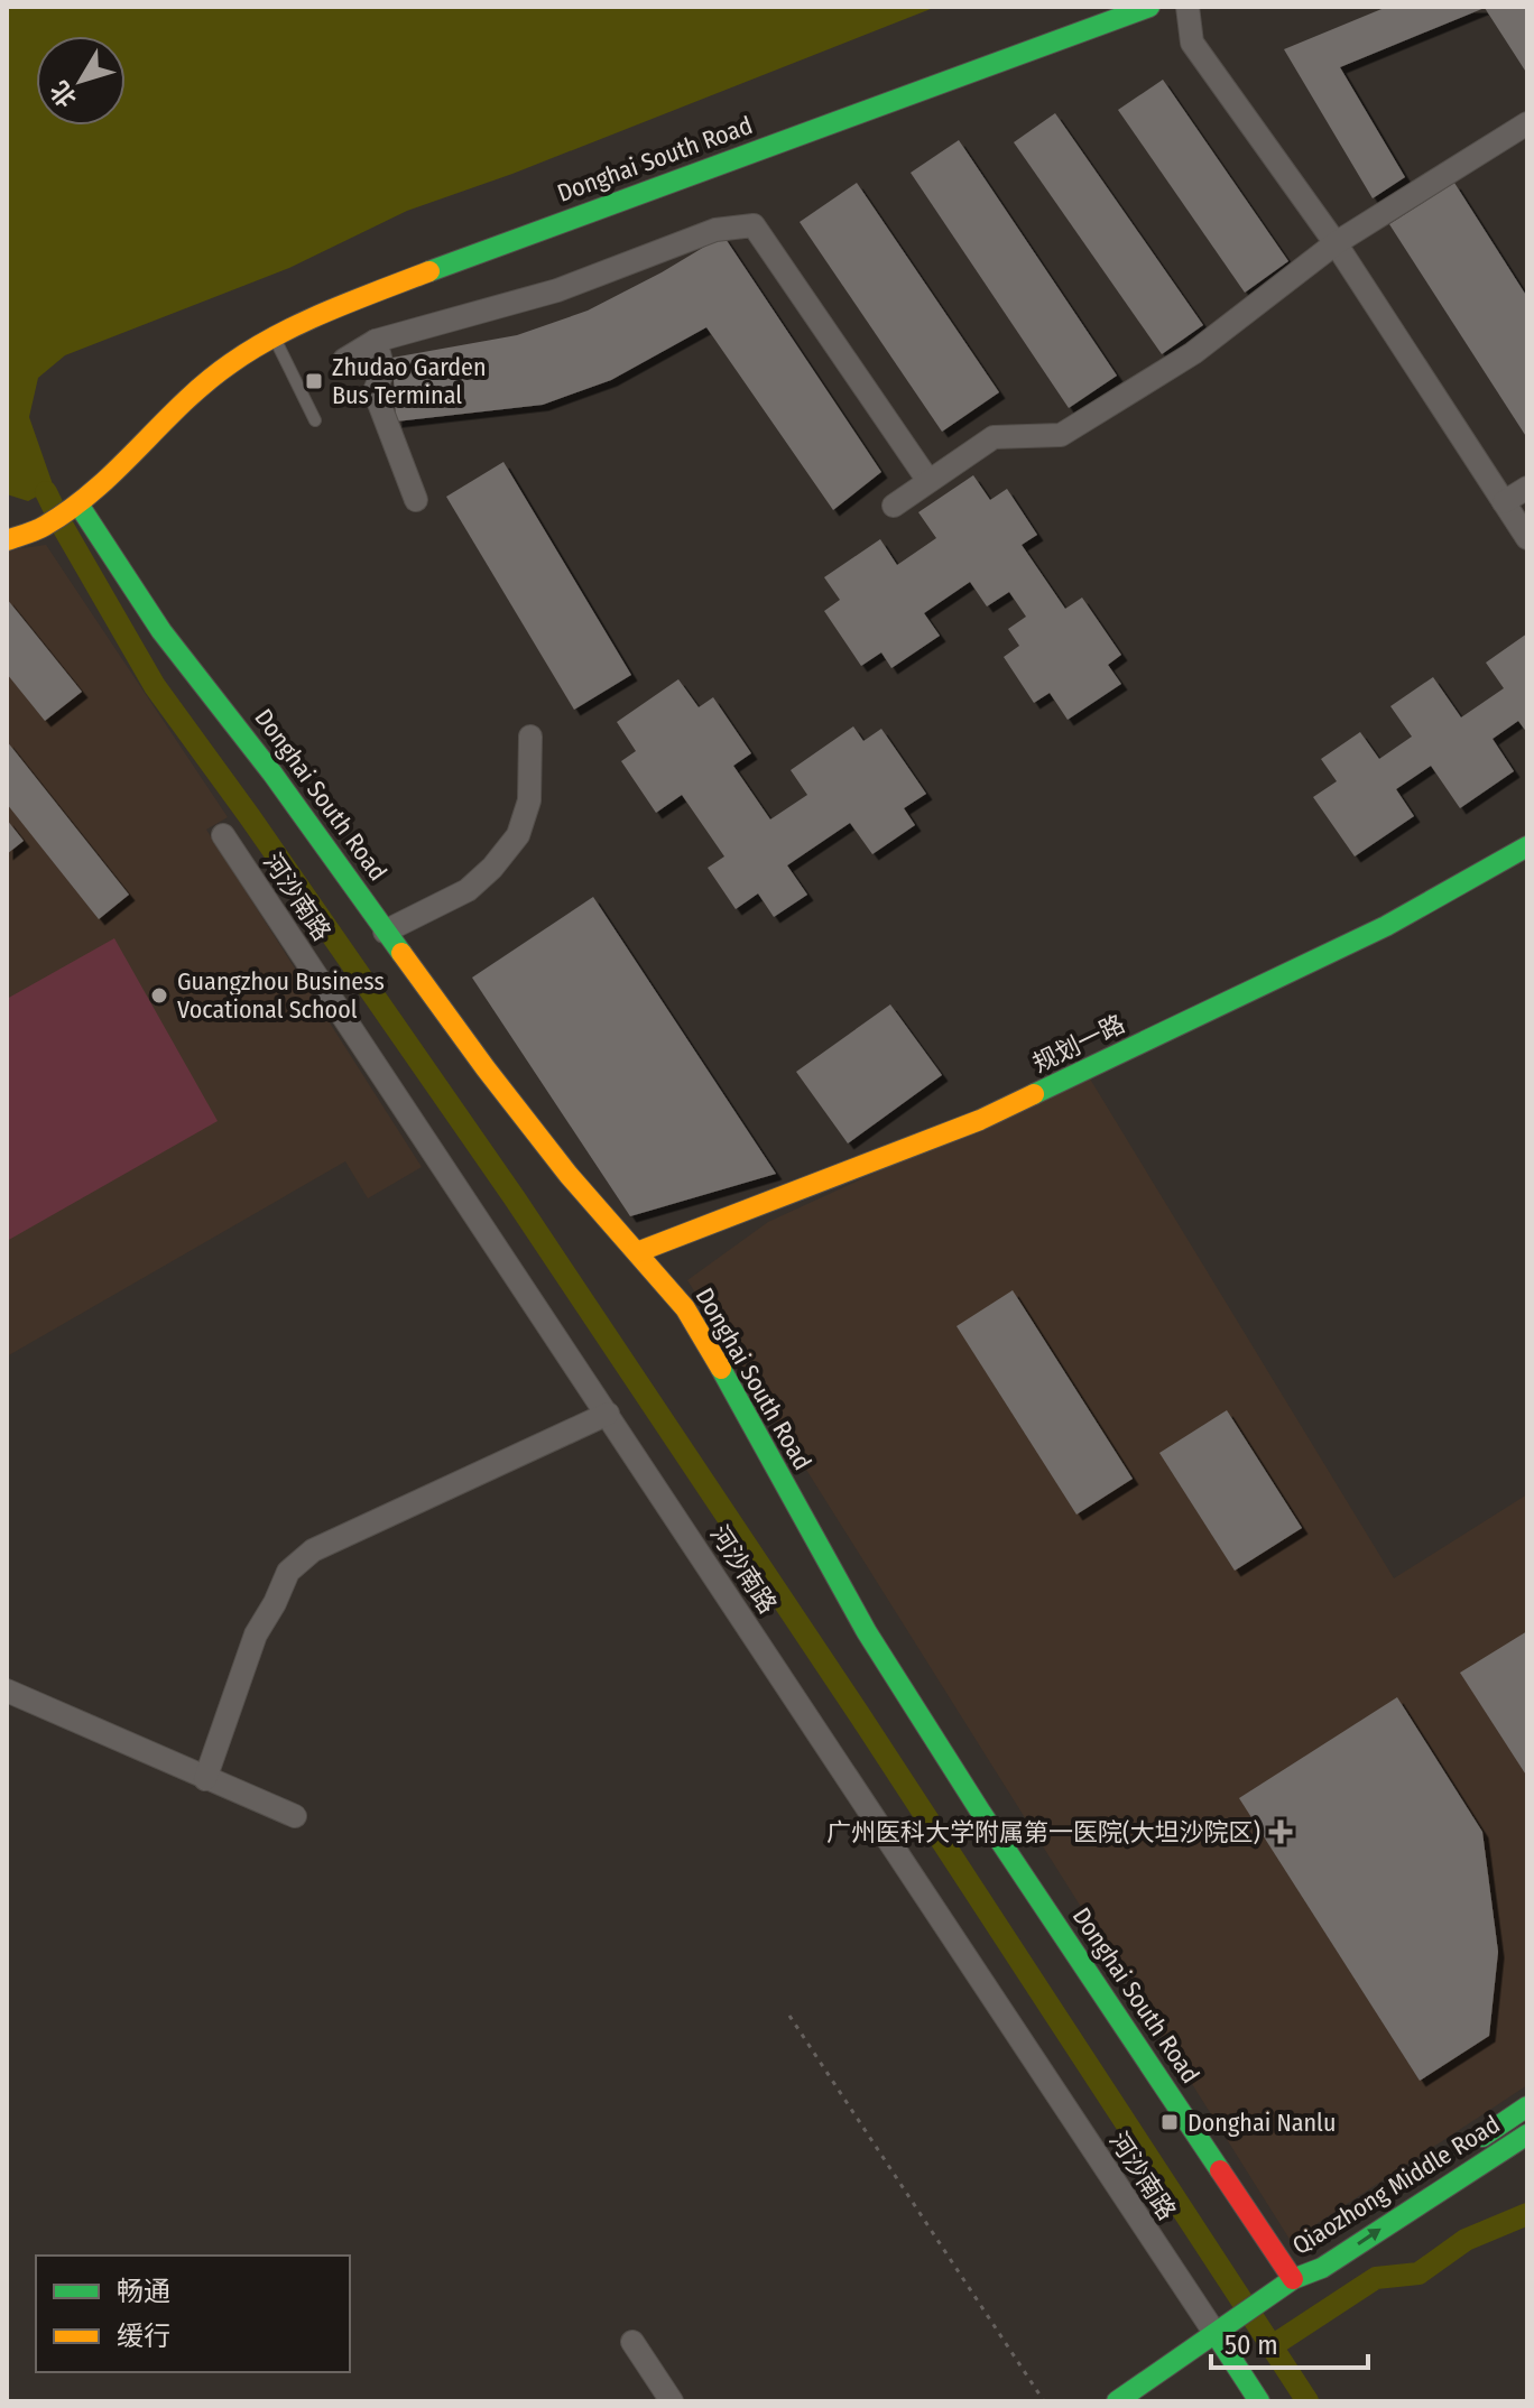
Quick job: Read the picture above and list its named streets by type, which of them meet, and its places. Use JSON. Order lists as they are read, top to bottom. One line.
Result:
{"streets":{"street":["Donghai South Road","河沙南路","规划一路","Qiaozhong Middle Road"]},"crossings":[["Donghai South Road","规划一路"],["Donghai South Road","Qiaozhong Middle Road"],["河沙南路","Qiaozhong Middle Road"]],"places":{"transit":["Zhudao Garden Bus Terminal","Donghai Nanlu"],"other":["Guangzhou Business Vocational School"],"health":["广州医科大学附属第一医院(大坦沙院区)"]},"legend":["畅通","缓行"],"scale_bar":"50 m","north":"bottom left"}
